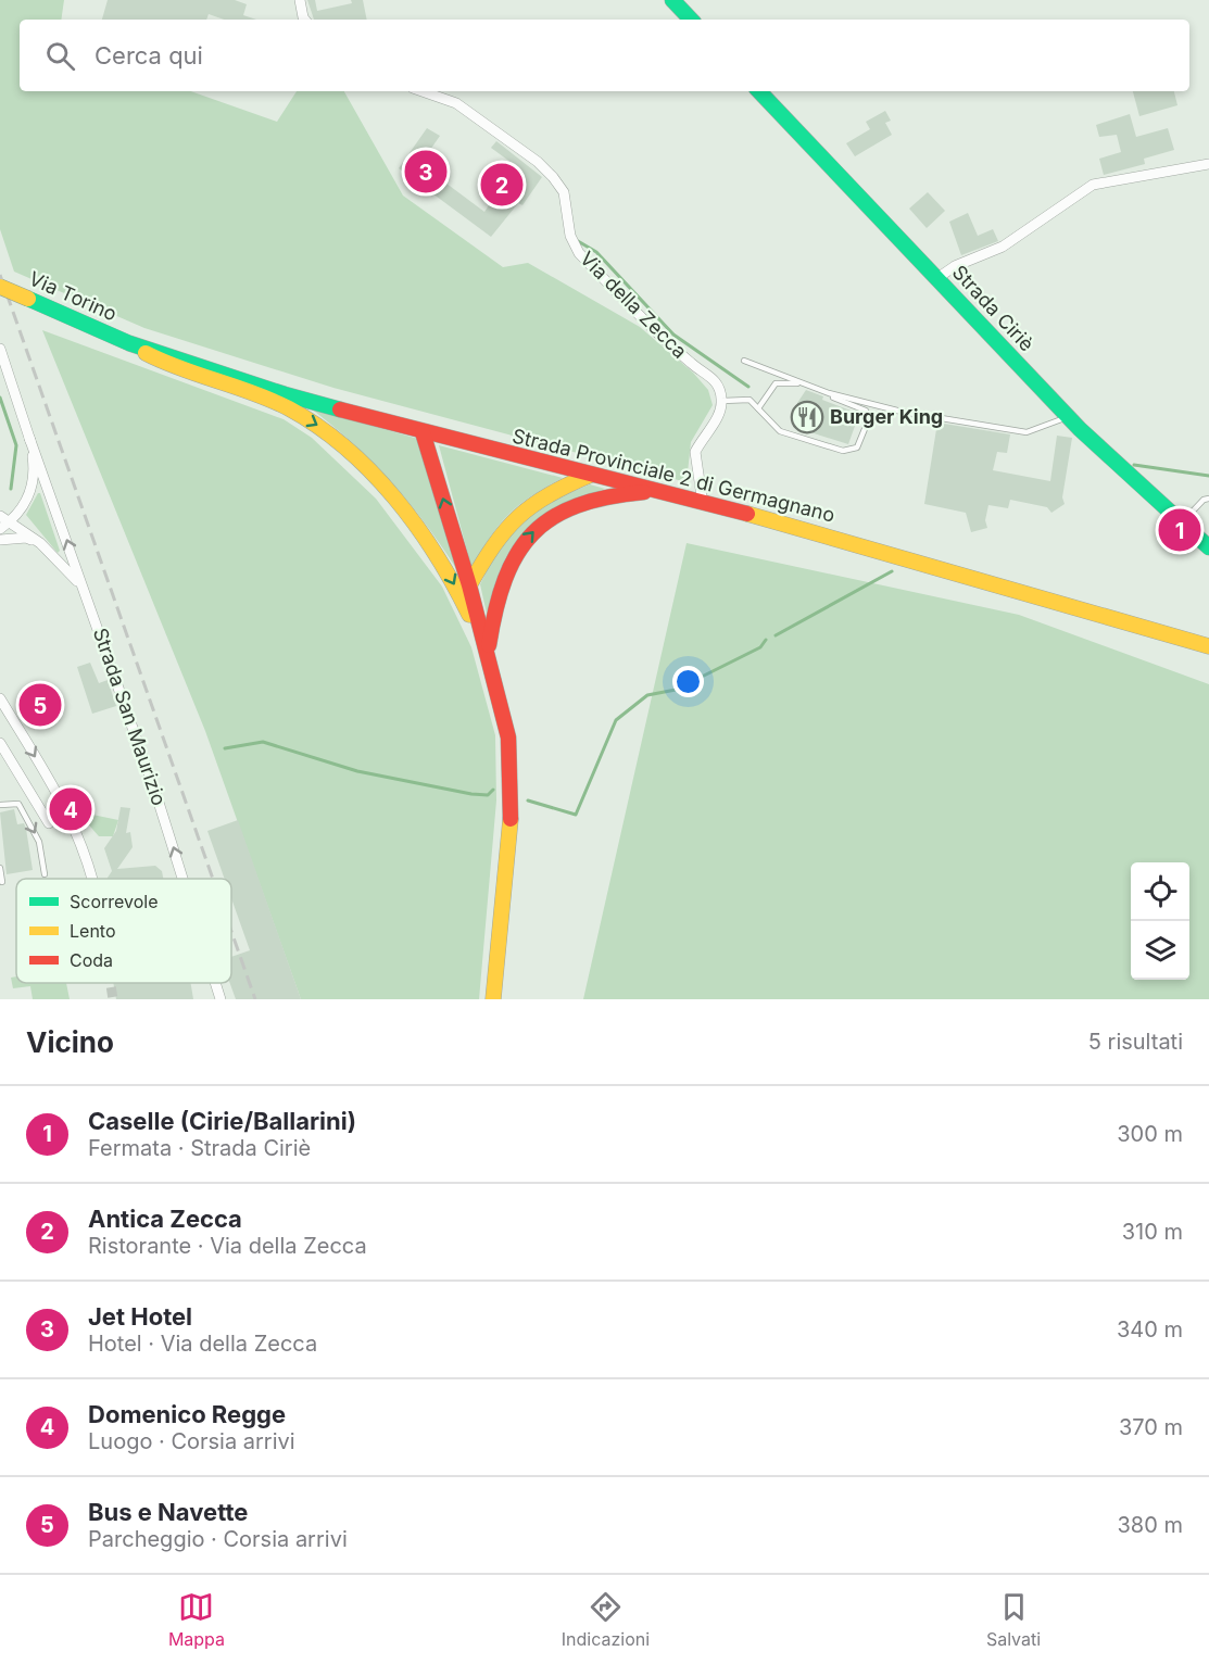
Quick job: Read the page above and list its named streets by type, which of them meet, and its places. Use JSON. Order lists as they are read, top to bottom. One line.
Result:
{"streets":{"main road":["Via Torino","Strada Ciriè","Strada Provinciale 2 di Germagnano"],"street":["Via della Zecca","Strada San Maurizio"]},"crossings":[["Via Torino","Strada Provinciale 2 di Germagnano"]],"places":{"restaurant":["Burger King"]},"legend":["Scorrevole","Lento","Coda"],"page":{"search":"Cerca qui","pins":["3","2","1","5","4"],"heading":["Vicino","5 risultati"],"list":[{"mark":"1","name":"Caselle (Cirie/Ballarini)","note":"Fermata · Strada Ciriè","value":"300 m"},{"mark":"2","name":"Antica Zecca","note":"Ristorante · Via della Zecca","value":"310 m"},{"mark":"3","name":"Jet Hotel","note":"Hotel · Via della Zecca","value":"340 m"},{"mark":"4","name":"Domenico Regge","note":"Luogo · Corsia arrivi","value":"370 m"},{"mark":"5","name":"Bus e Navette","note":"Parcheggio · Corsia arrivi","value":"380 m"}],"nav":["Mappa","Indicazioni","Salvati"]}}
